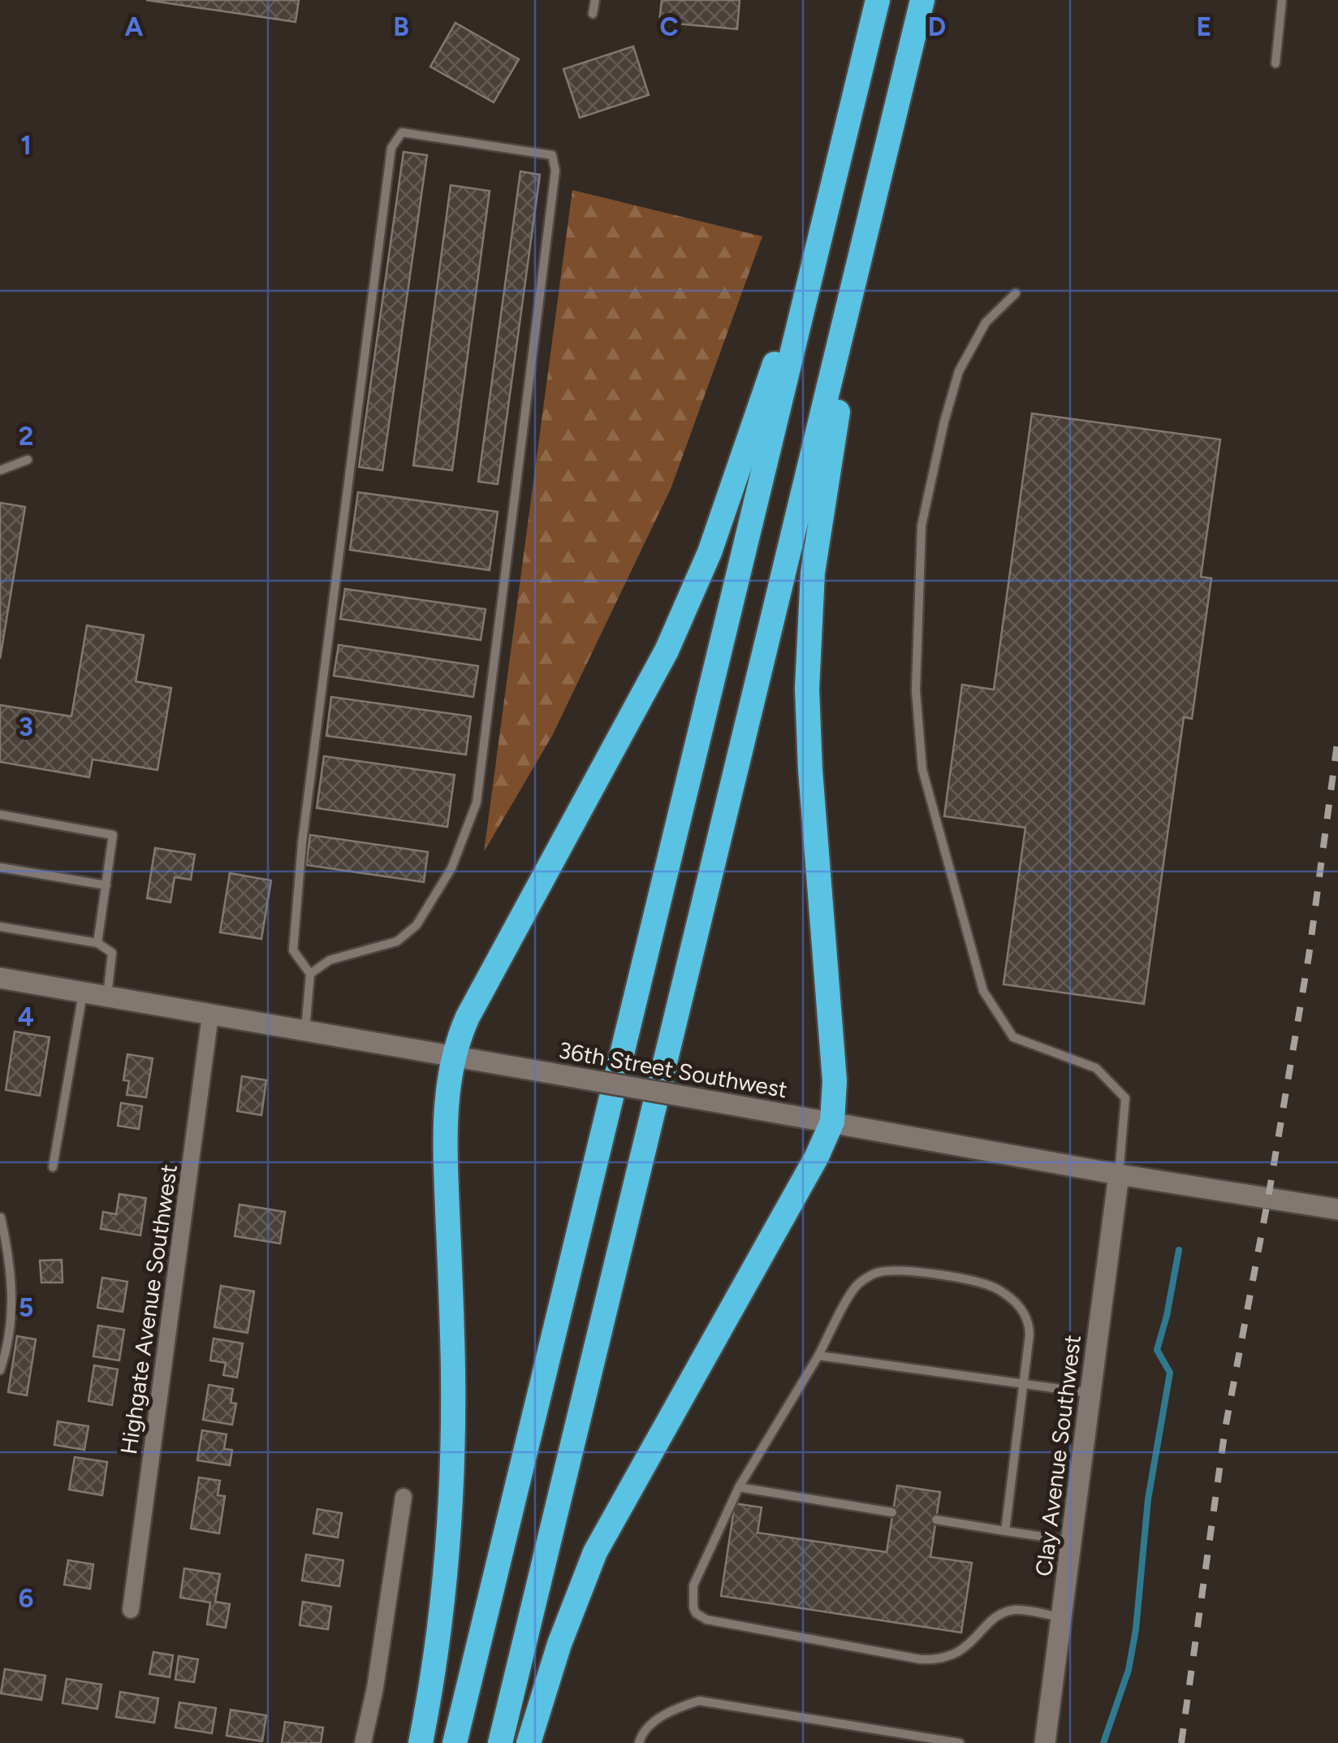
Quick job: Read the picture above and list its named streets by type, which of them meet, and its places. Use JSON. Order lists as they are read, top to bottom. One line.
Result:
{"streets":{"street":["36th Street Southwest","Highgate Avenue Southwest","Clay Avenue Southwest"]},"crossings":[["36th Street Southwest","Highgate Avenue Southwest"],["36th Street Southwest","Clay Avenue Southwest"]],"grid":{"columns":["A","B","C","D","E"],"rows":["1","2","3","4","5","6"]}}
